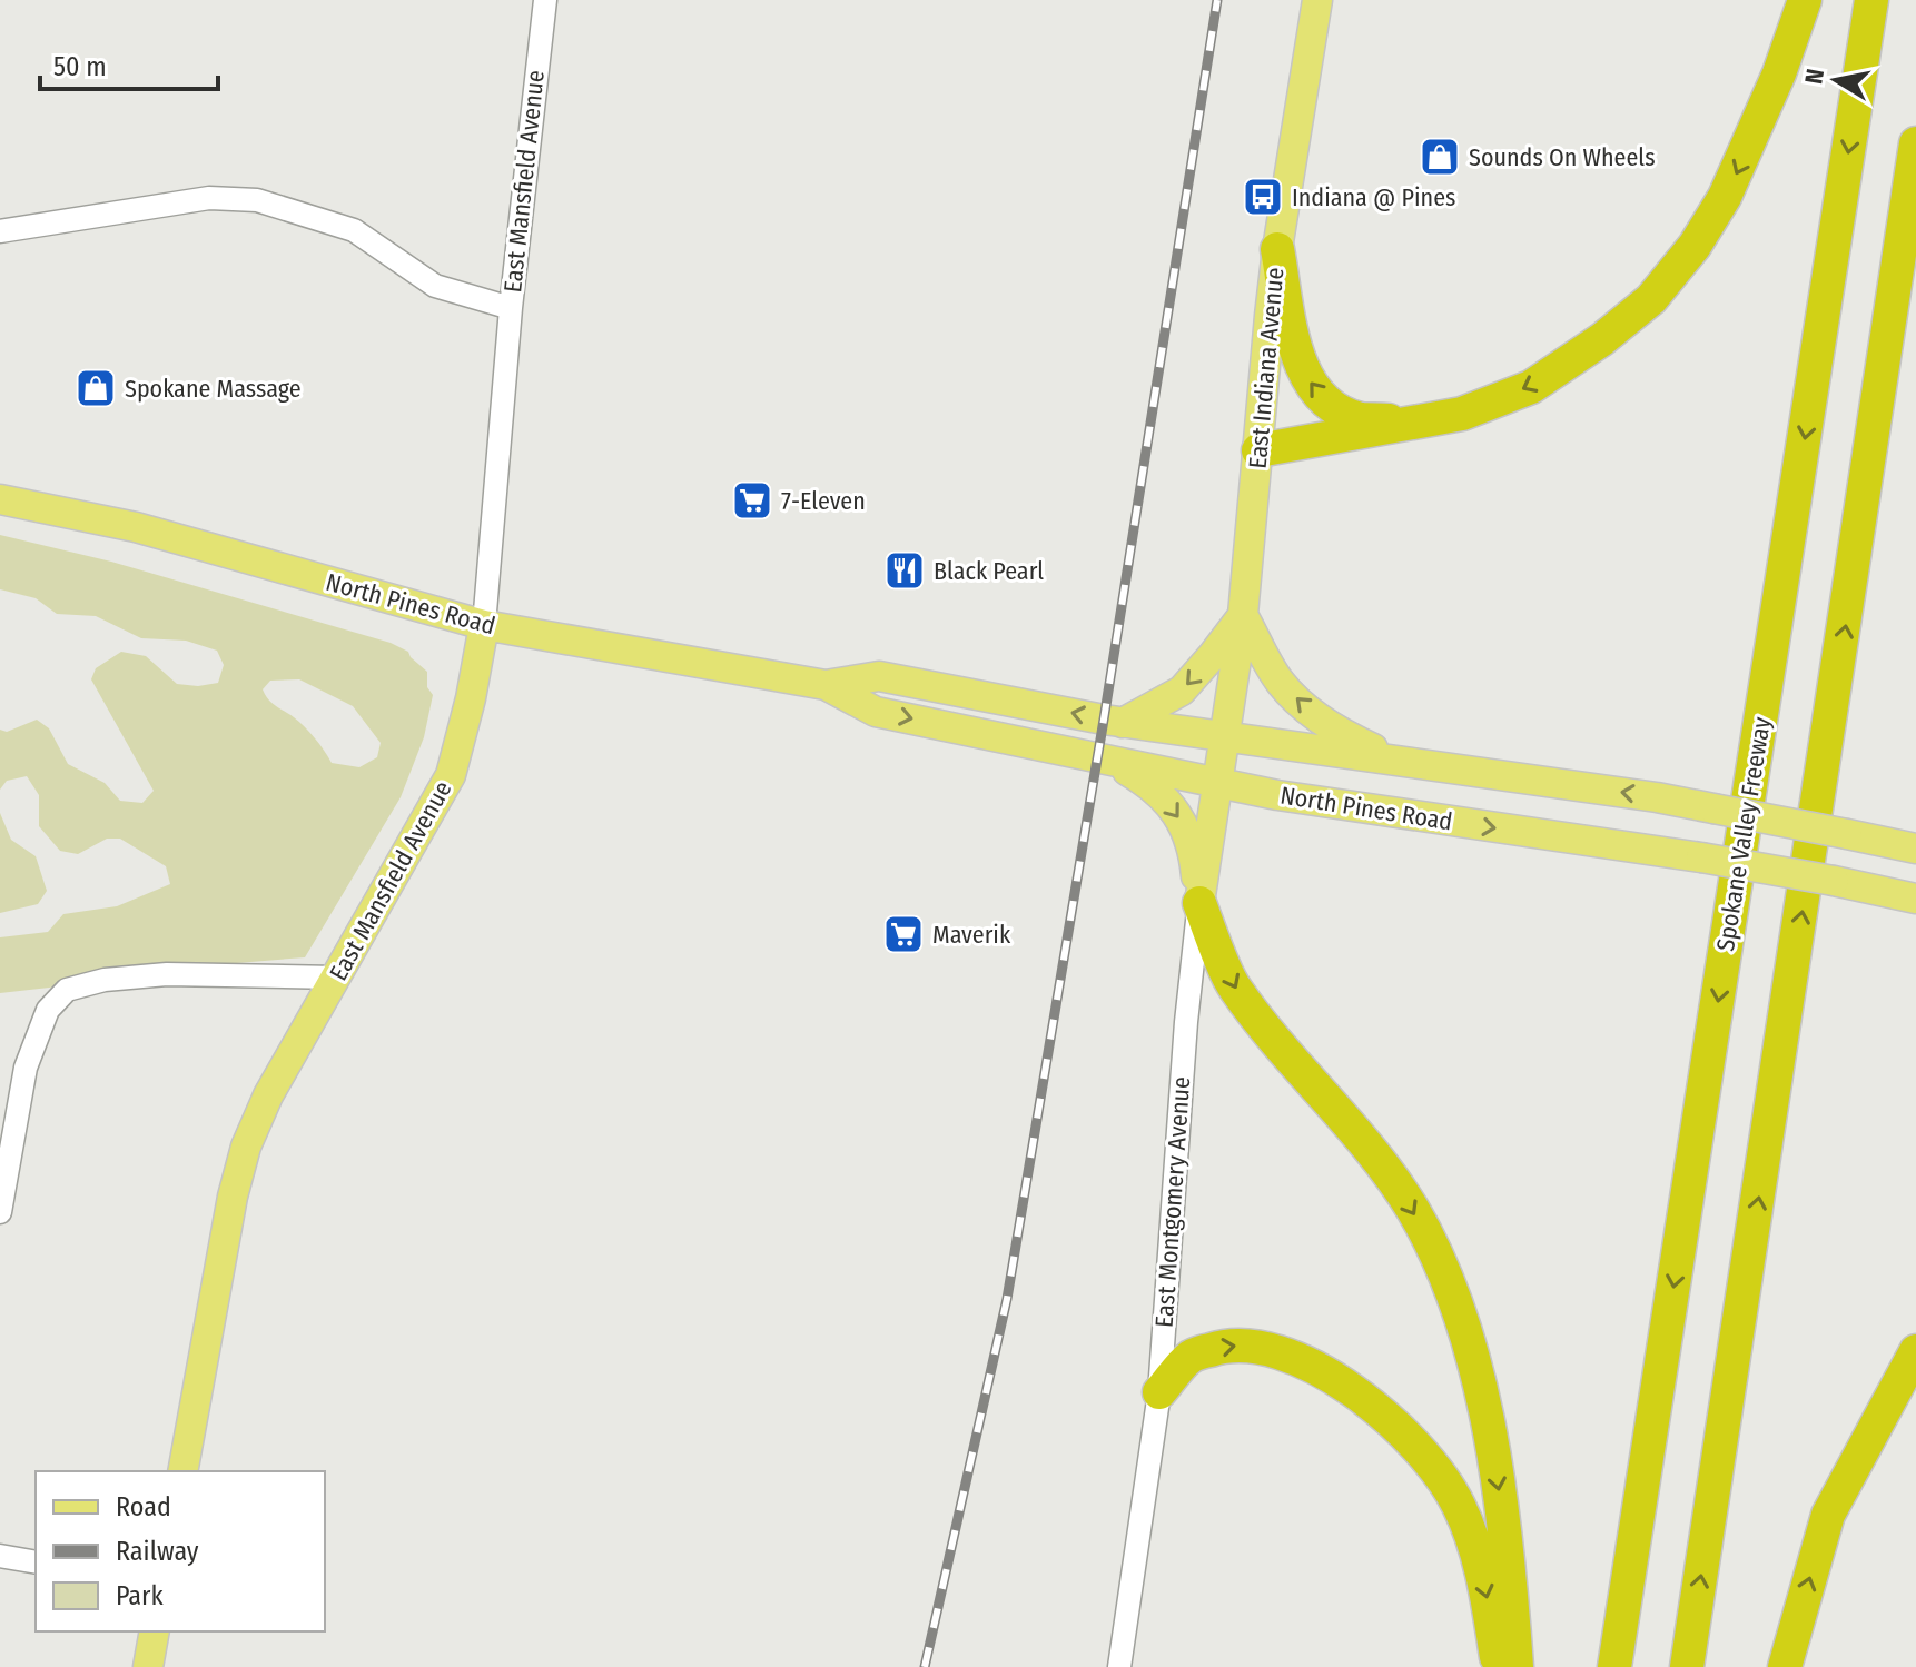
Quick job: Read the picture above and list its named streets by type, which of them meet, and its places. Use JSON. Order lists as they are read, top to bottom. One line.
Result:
{"streets":{"highway":["Spokane Valley Freeway"],"main road":["East Mansfield Avenue","East Indiana Avenue","North Pines Road","East Montgomery Avenue"]},"crossings":[["East Mansfield Avenue","North Pines Road"],["East Indiana Avenue","North Pines Road"],["East Indiana Avenue","East Montgomery Avenue"],["North Pines Road","East Montgomery Avenue"]],"places":{"shop":["Sounds On Wheels","Spokane Massage"],"bus stop":["Indiana @ Pines"],"supermarket":["7-Eleven","Maverik"],"restaurant":["Black Pearl"]},"legend":["Road","Railway","Park"],"scale_bar":"50 m","north":"left"}
